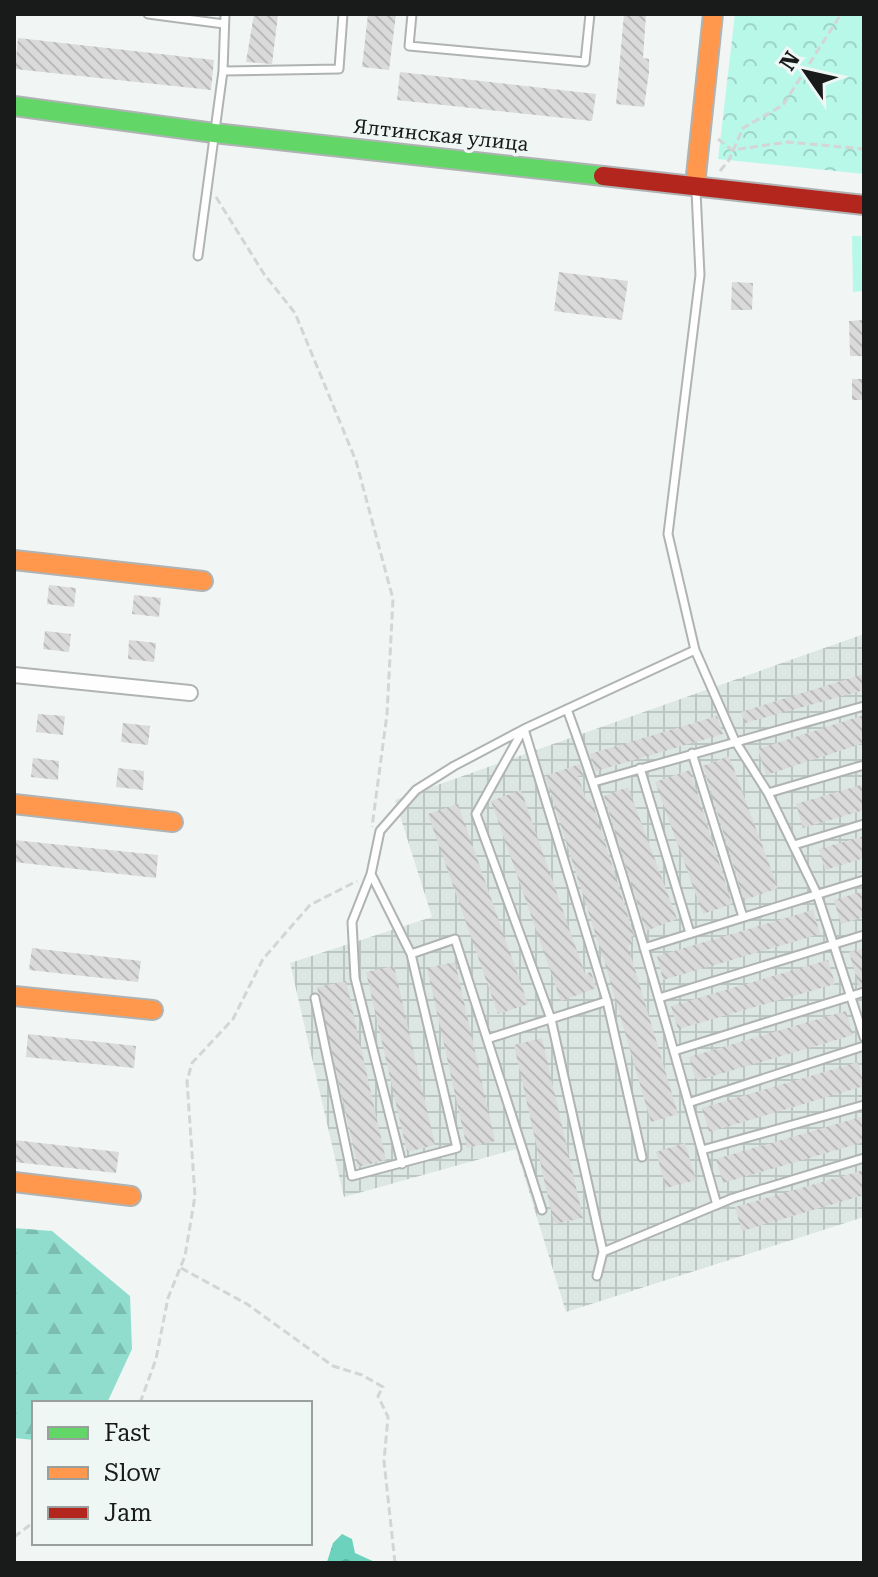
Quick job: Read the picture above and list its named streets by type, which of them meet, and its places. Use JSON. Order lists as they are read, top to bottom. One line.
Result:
{"streets":{"street":["Ялтинская улица"]},"legend":["Fast","Slow","Jam"],"north":"top left"}
